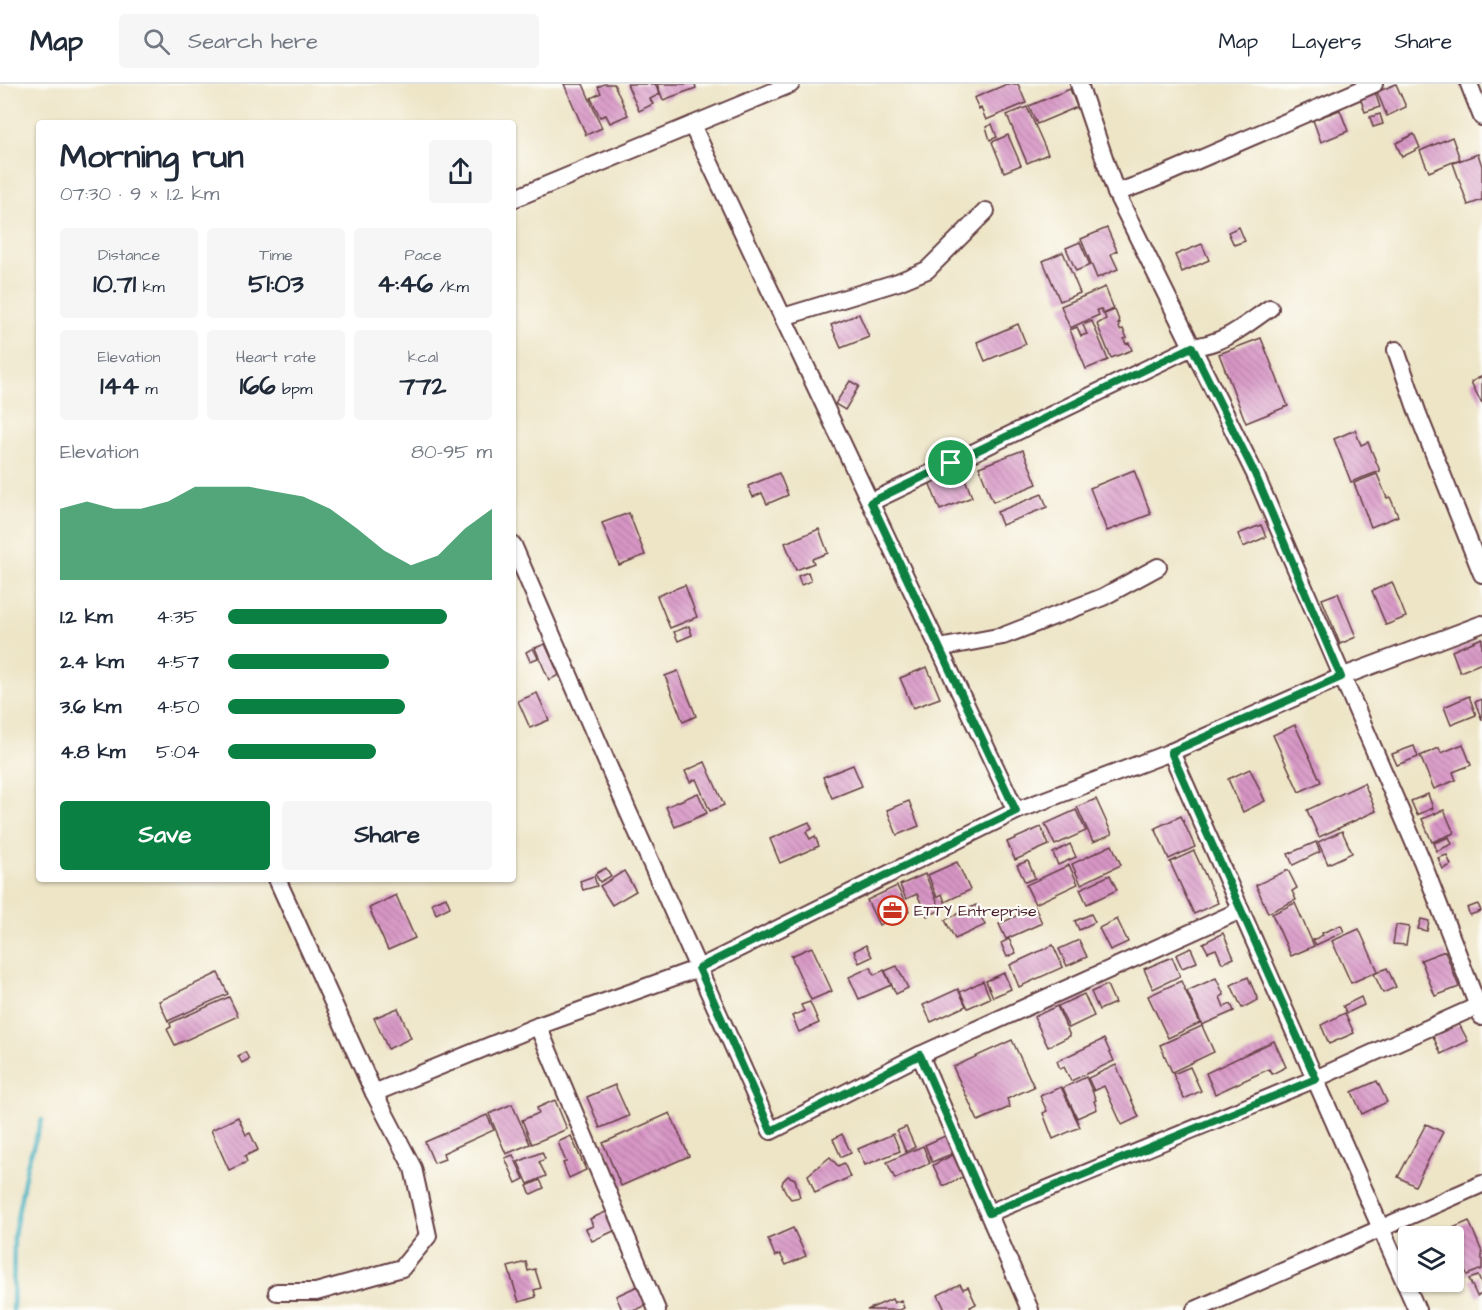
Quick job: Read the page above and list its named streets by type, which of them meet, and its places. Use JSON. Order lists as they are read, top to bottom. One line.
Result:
{"places":{"office":["ETTY Entreprise"]},"page":{"header":"Map","search":"Search here","nav":["Map","Layers","Share"],"heading":["Morning run","07:30 · 9 × 1.2 km"],"stats":[["Distance","10.71 km"],["Time","51:03"],["Pace","4:46 /km"],["Elevation","144 m"],["Heart rate","166 bpm"],["kcal","772"]],"chart":["Elevation","80–95 m"],"list":[{"name":"1.2 km","note":"4:35"},{"name":"2.4 km","note":"4:57"},{"name":"3.6 km","note":"4:50"},{"name":"4.8 km","note":"5:04"}],"buttons":["Save","Share"]}}
